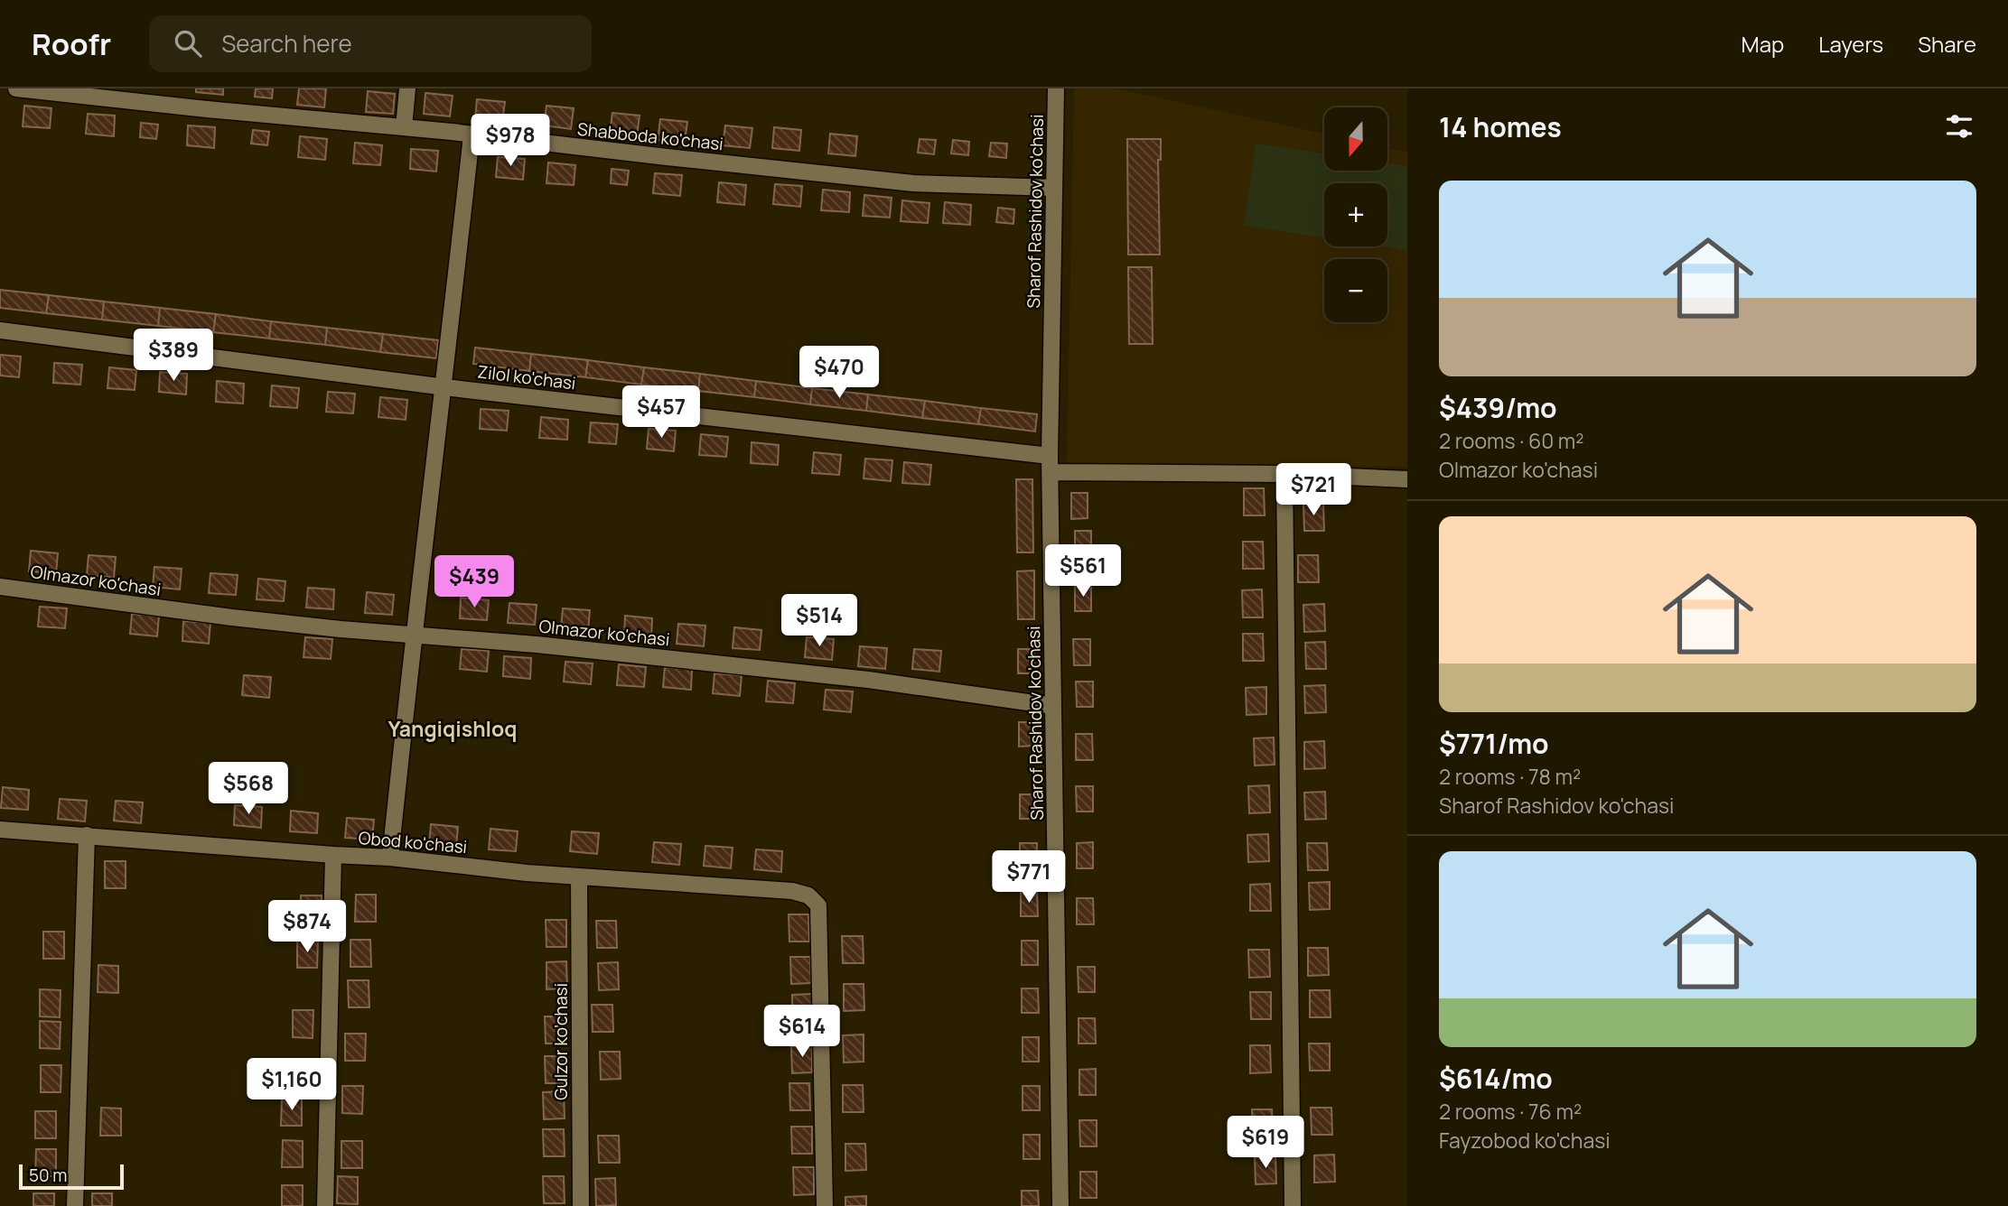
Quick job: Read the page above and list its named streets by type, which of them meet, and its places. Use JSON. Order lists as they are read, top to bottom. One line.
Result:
{"streets":{"street":["Shabboda ko'chasi","Sharof Rashidov ko'chasi","Zilol ko'chasi","Olmazor ko'chasi","Obod ko'chasi","Gulzor ko'chasi"]},"crossings":[["Shabboda ko'chasi","Sharof Rashidov ko'chasi"],["Sharof Rashidov ko'chasi","Zilol ko'chasi"],["Sharof Rashidov ko'chasi","Olmazor ko'chasi"],["Obod ko'chasi","Gulzor ko'chasi"]],"districts":["Yangiqishloq"],"scale_bar":"50 m","north":"bottom","page":{"header":"Roofr","search":"Search here","nav":["Map","Layers","Share"],"heading":"14 homes","map_buttons":["+","−"],"price":["$978","$389","$470","$457","$721","$561","$439","$514","$568","$771","$874","$614","$1,160","$619"],"list":[{"name":"$439/mo","note":"2 rooms · 60 m² · Olmazor ko'chasi"},{"name":"$771/mo","note":"2 rooms · 78 m² · Sharof Rashidov ko'chasi"},{"name":"$614/mo","note":"2 rooms · 76 m² · Fayzobod ko'chasi"}],"scale":"50 m"}}
